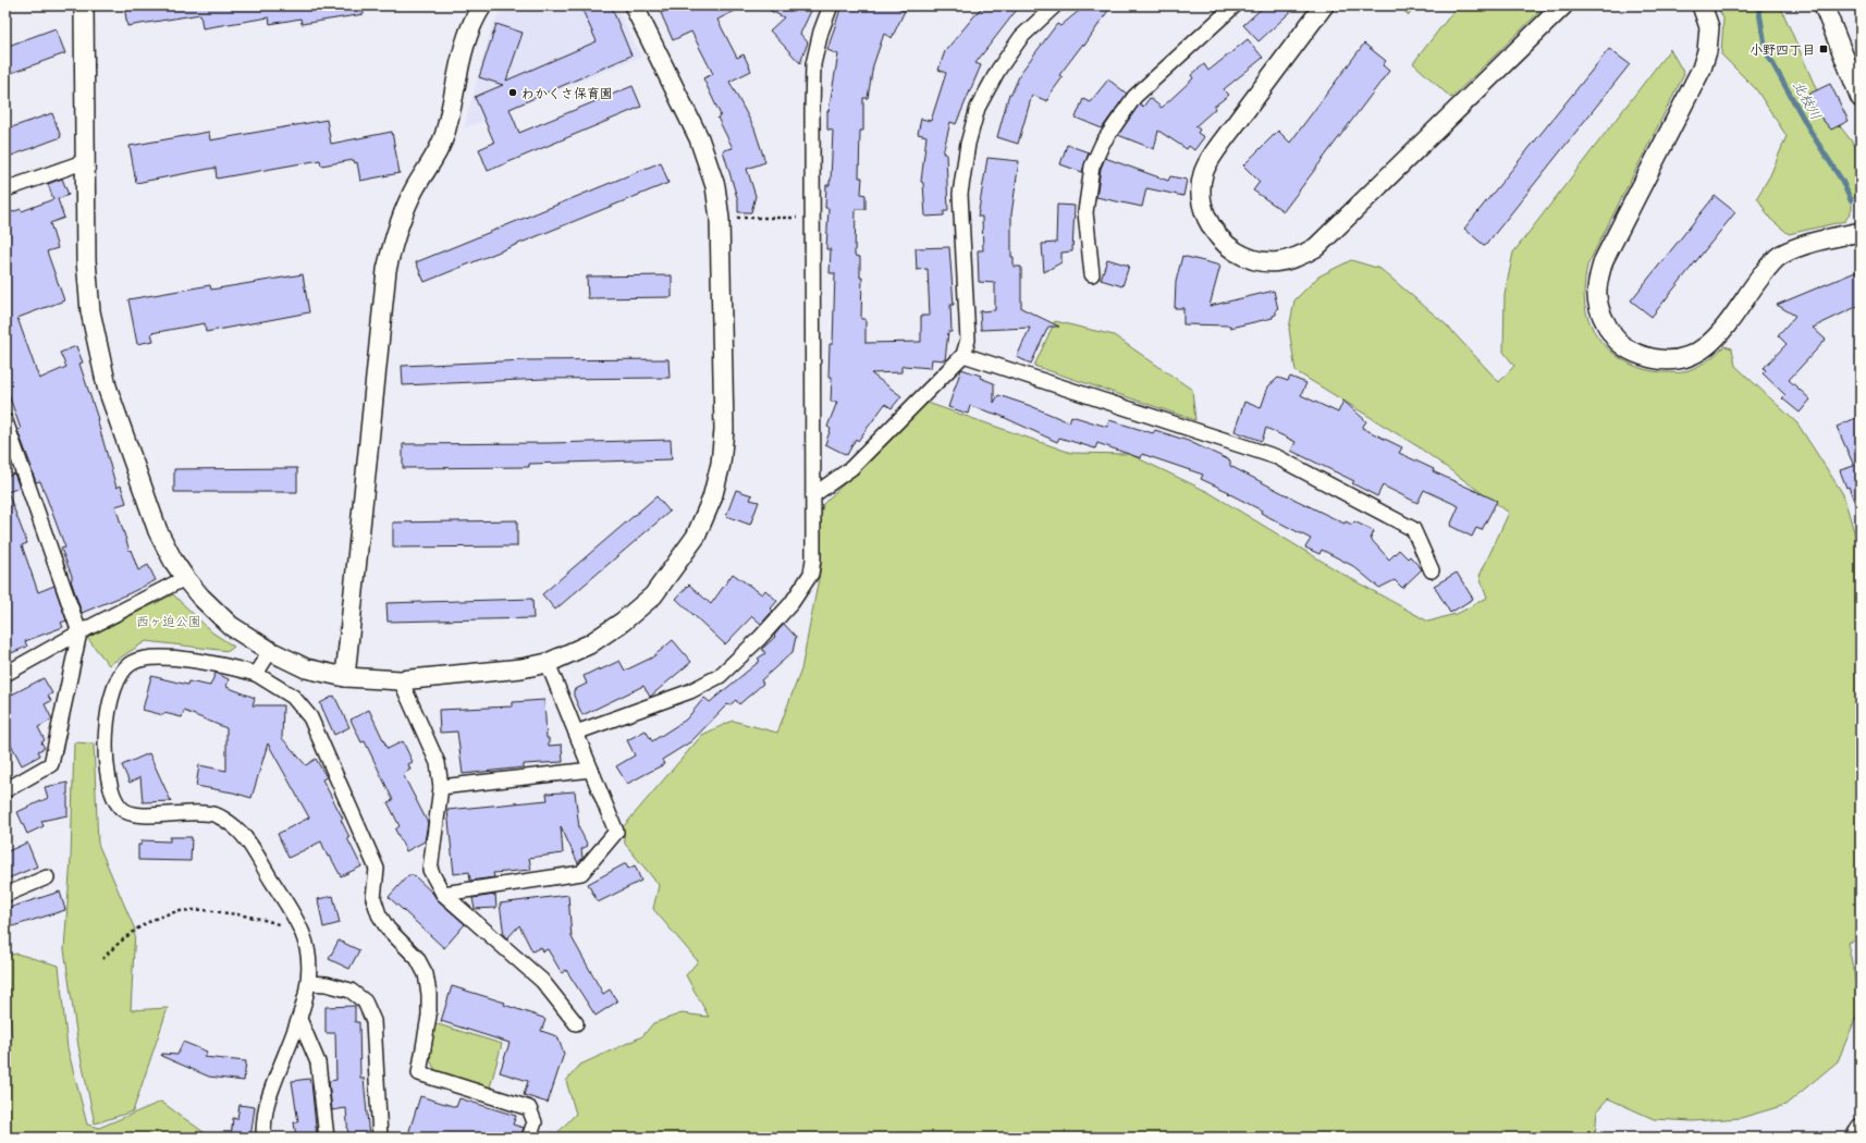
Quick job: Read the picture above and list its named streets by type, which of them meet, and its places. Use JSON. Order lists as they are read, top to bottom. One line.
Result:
{"water":["北枝川"],"parks":["西ヶ迫公園"],"places":{"transit":["小野四丁目"],"other":["わかくさ保育園"]}}
